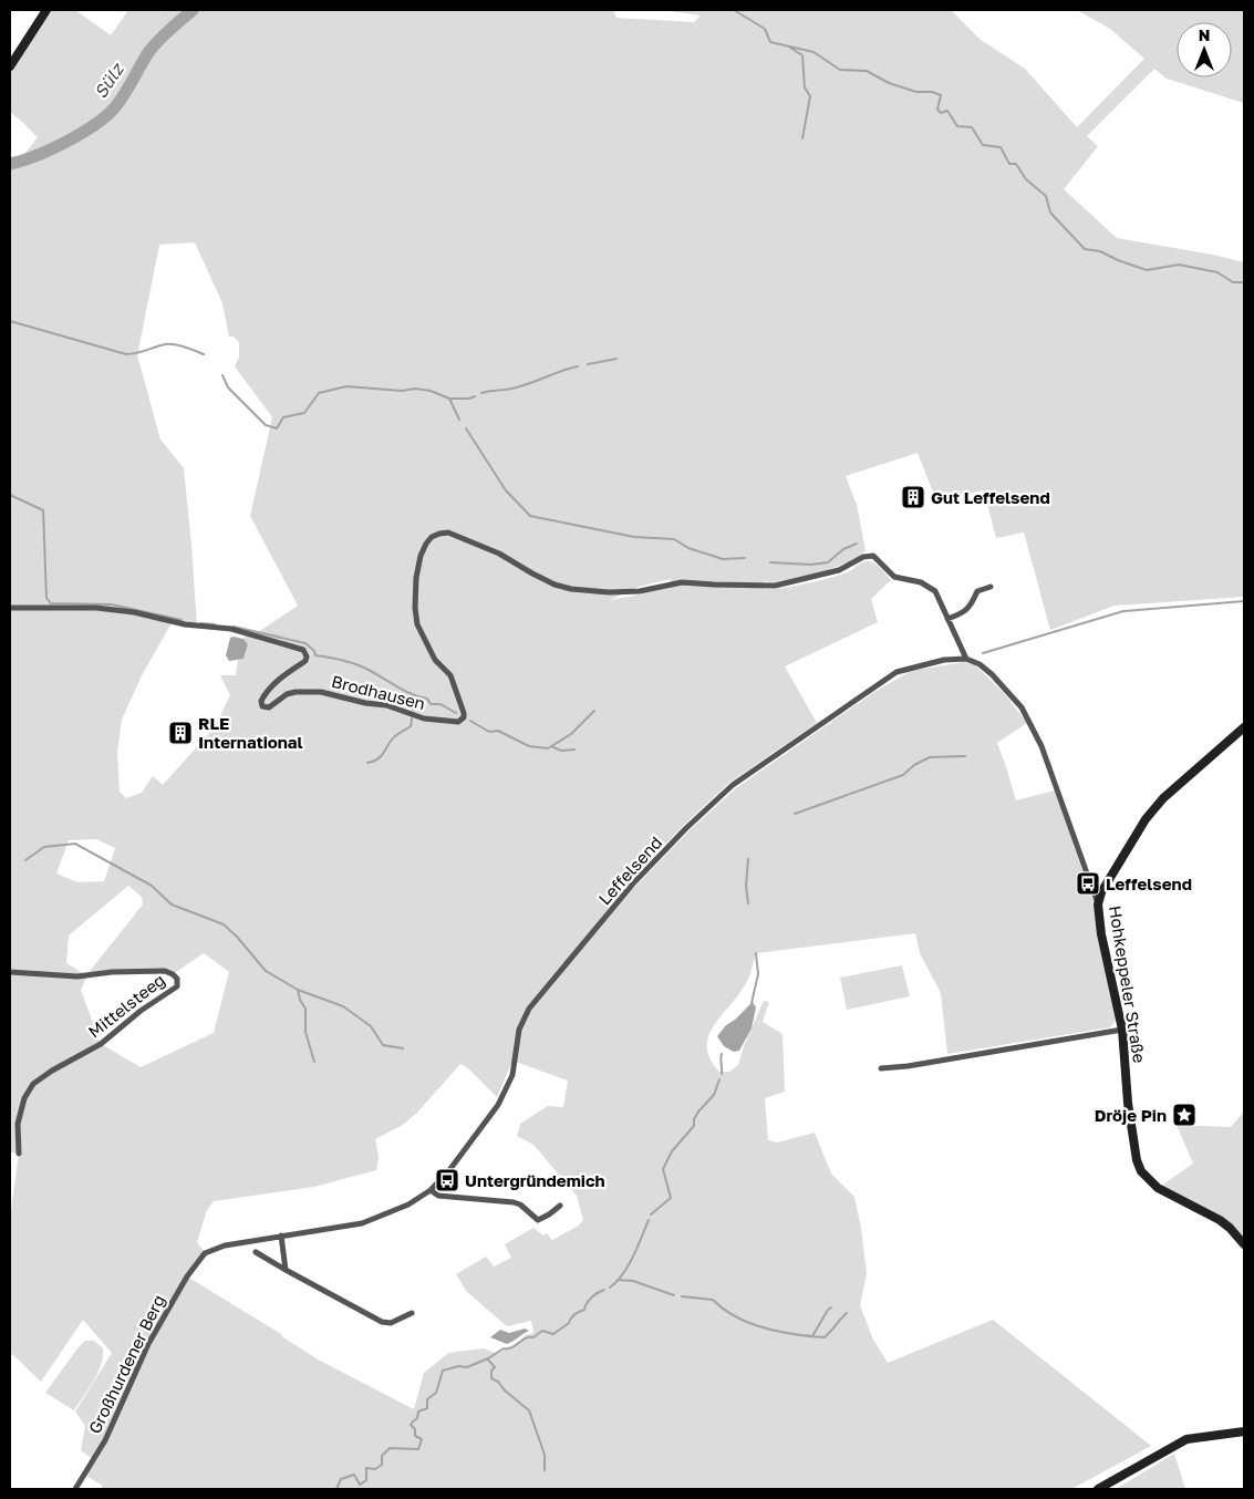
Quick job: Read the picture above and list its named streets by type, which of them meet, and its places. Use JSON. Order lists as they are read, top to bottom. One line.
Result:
{"streets":{"street":["Brodhausen","Leffelsend","Hohkeppeler Straße","Mittelsteeg","Großhurdener Berg"]},"water":["Sülz"],"places":{"building":["Gut Leffelsend","RLE International"],"bus stop":["Leffelsend","Untergründemich"],"place":["Dröje Pin"]},"north":"top"}
